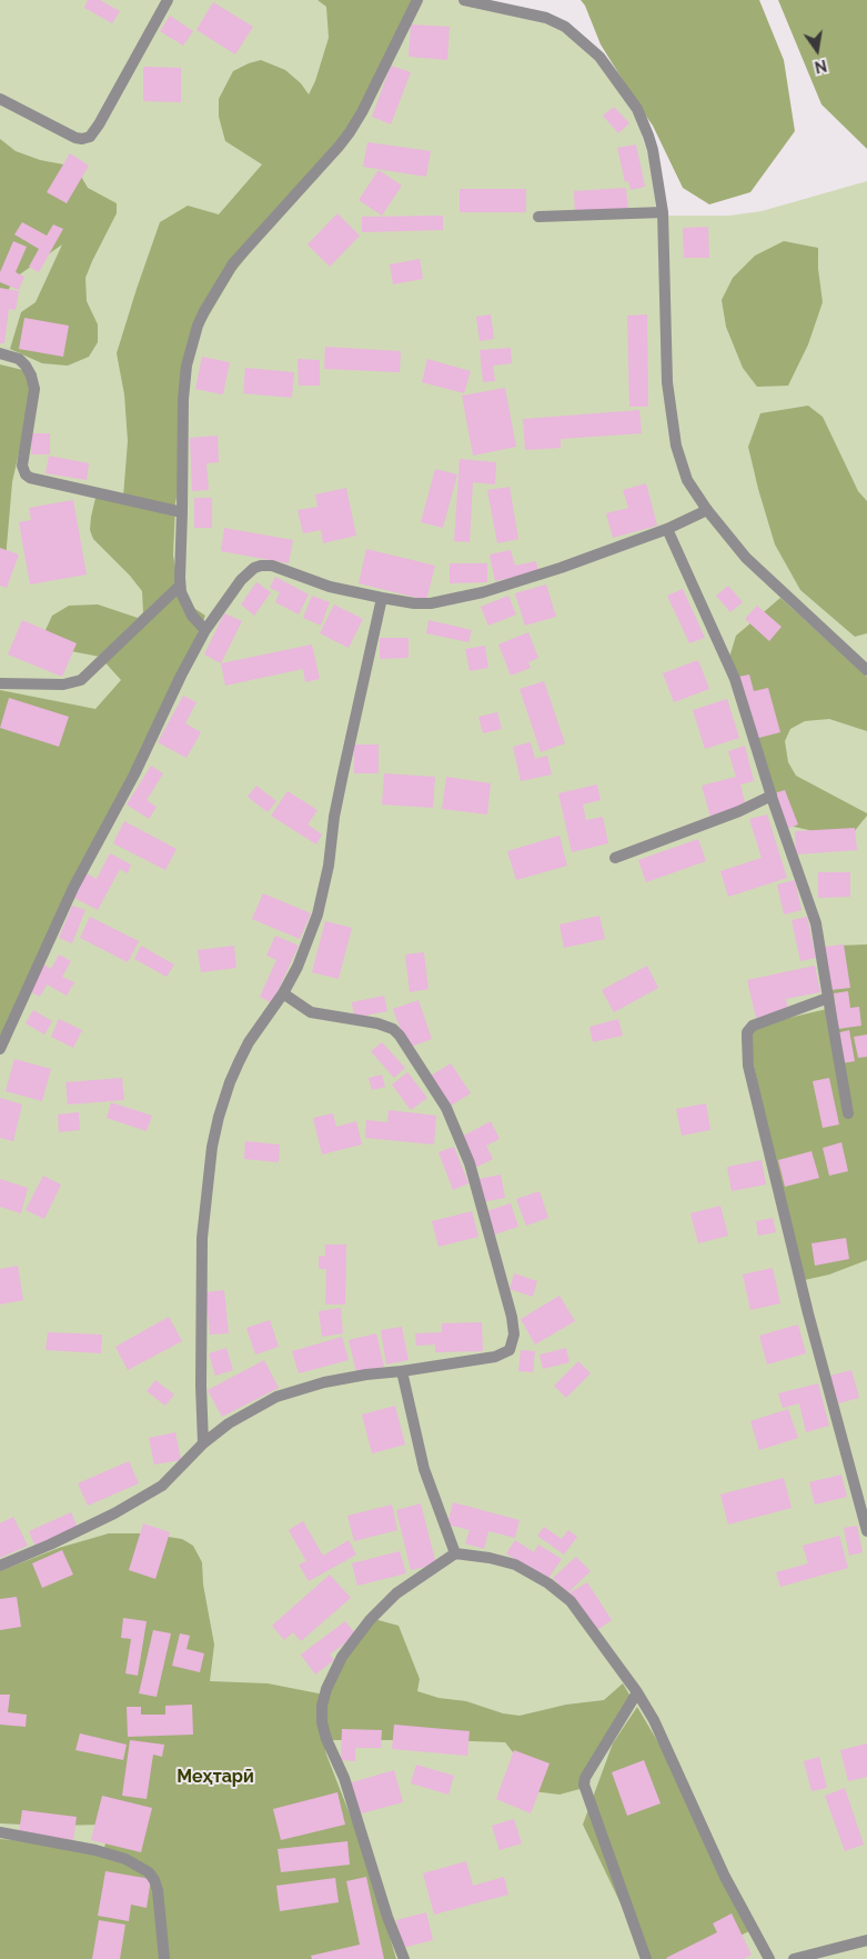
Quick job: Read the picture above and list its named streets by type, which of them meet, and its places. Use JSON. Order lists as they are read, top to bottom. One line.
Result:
{"districts":["Меҳтарӣ"],"north":"bottom"}
